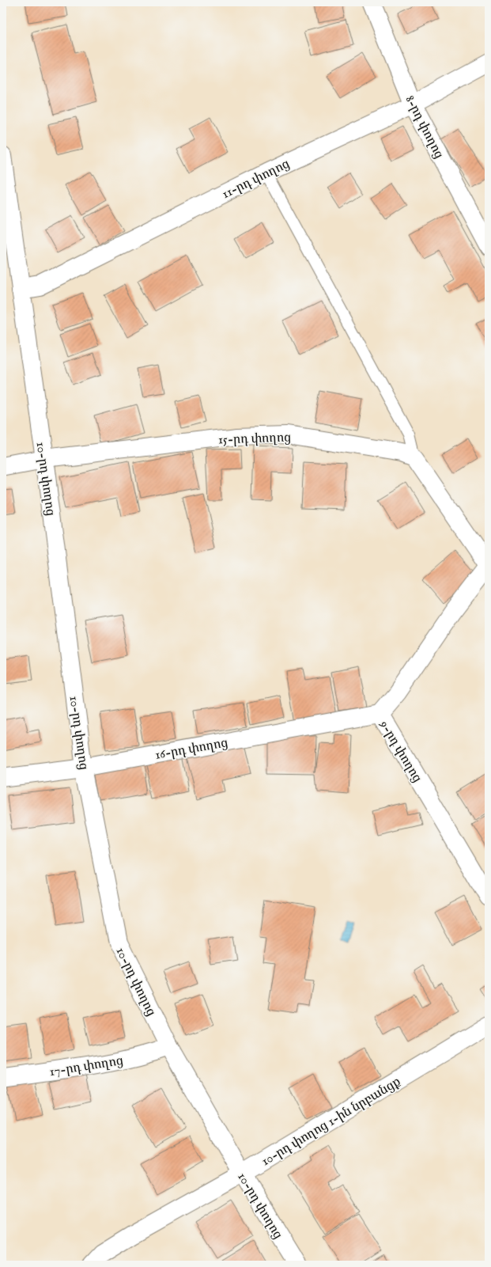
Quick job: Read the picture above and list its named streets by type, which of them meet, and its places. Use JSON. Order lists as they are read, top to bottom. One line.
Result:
{"streets":{"street":["8-րդ փողոց","11-րդ փողոց","15-րդ փողոց","10-րդ փողոց","16-րդ փողոց","9-րդ փողոց","17-րդ փողոց","10-րդ փողոց 1-ին նրբանցք"]},"crossings":[["8-րդ փողոց","11-րդ փողոց"],["11-րդ փողոց","10-րդ փողոց"],["15-րդ փողոց","10-րդ փողոց"],["10-րդ փողոց","16-րդ փողոց"],["10-րդ փողոց","17-րդ փողոց"],["10-րդ փողոց","10-րդ փողոց 1-ին նրբանցք"],["16-րդ փողոց","9-րդ փողոց"]]}
